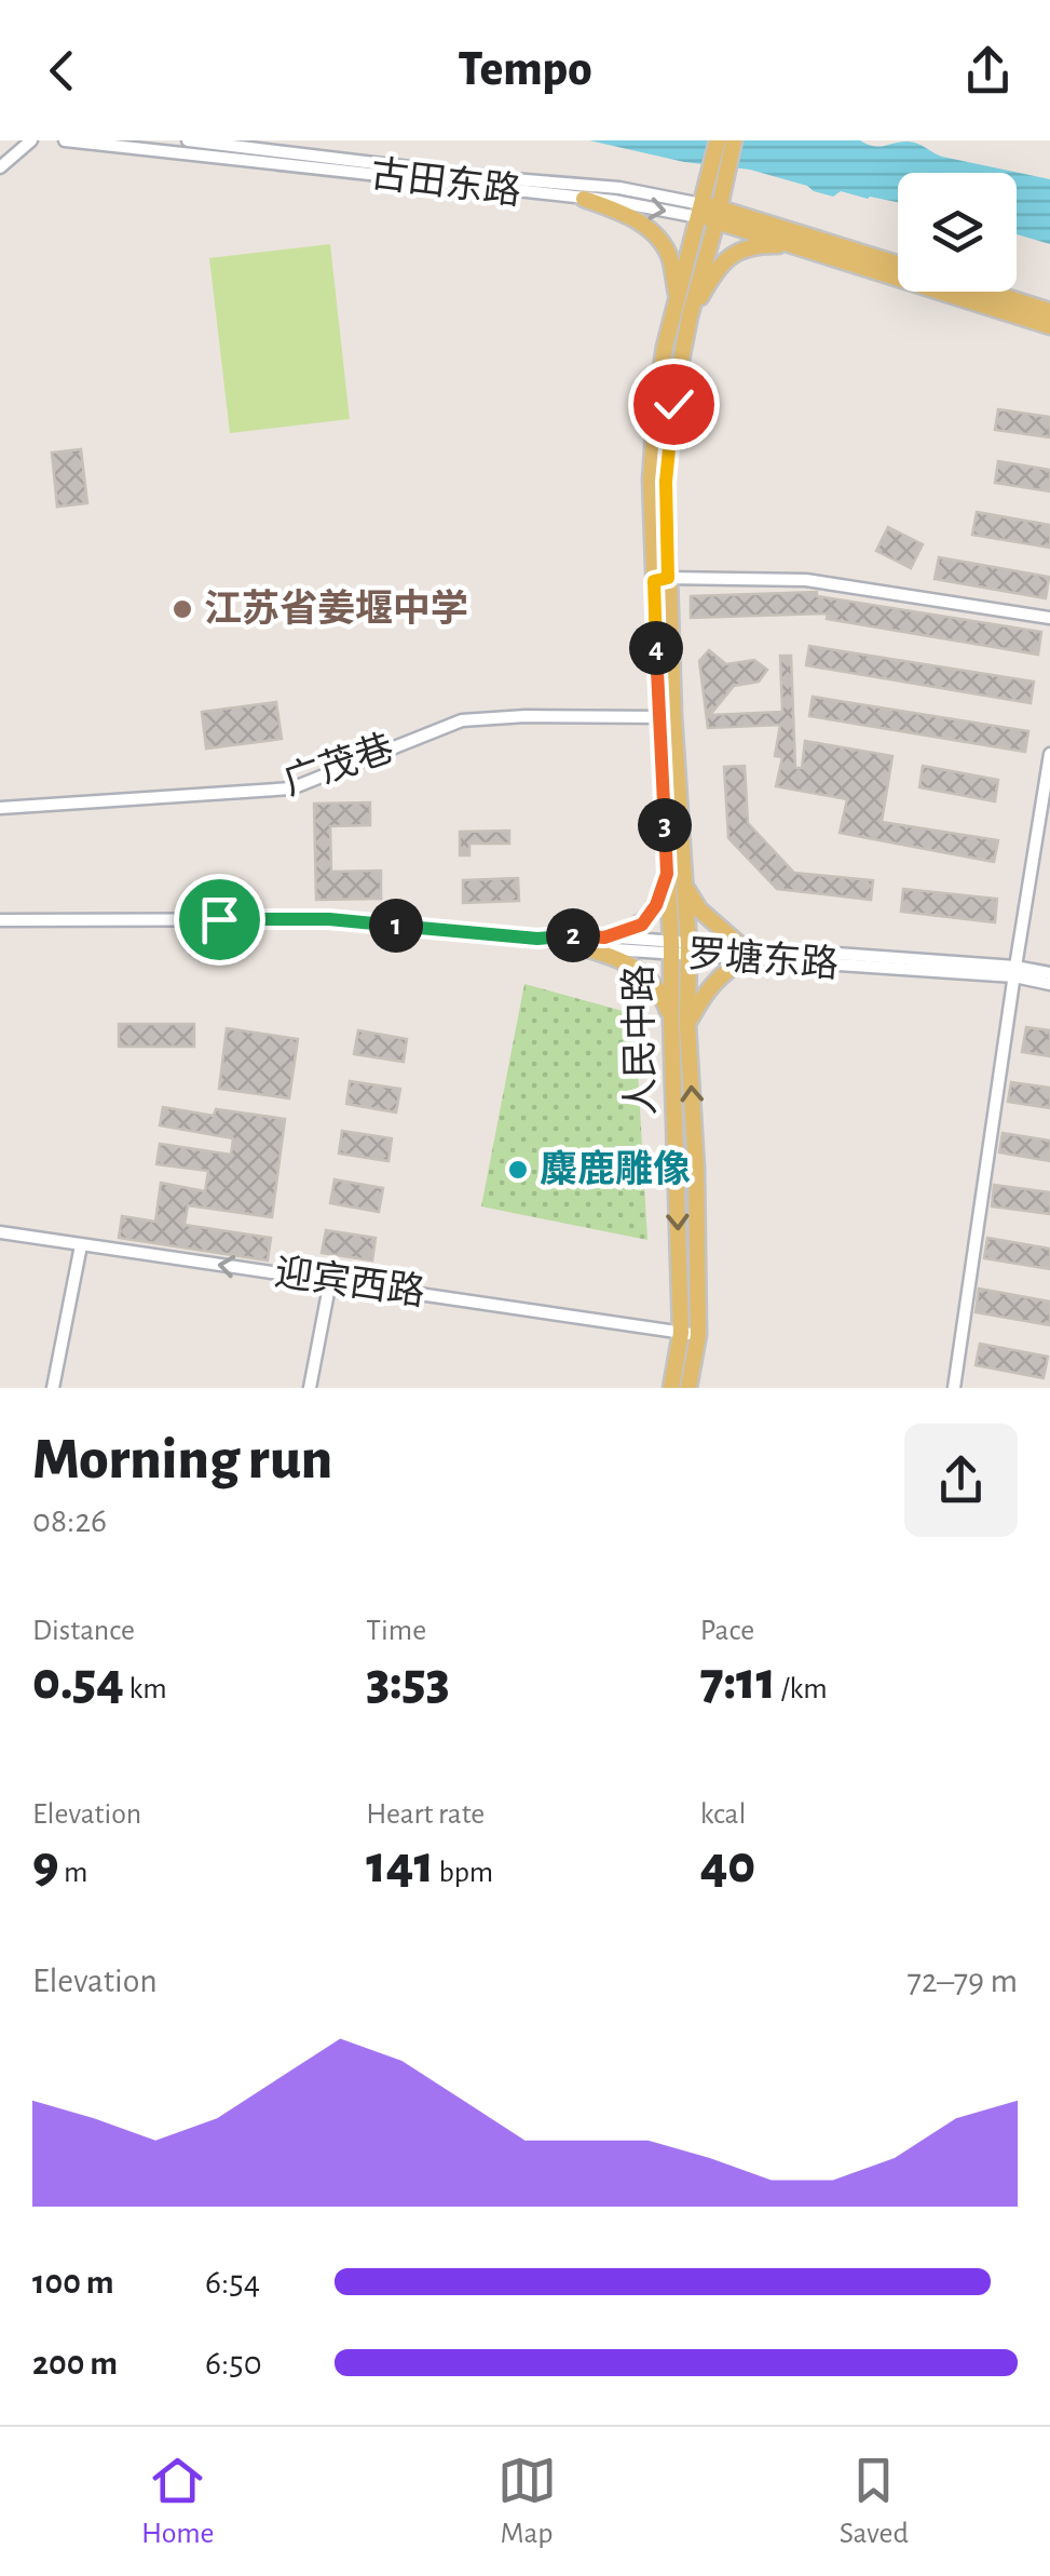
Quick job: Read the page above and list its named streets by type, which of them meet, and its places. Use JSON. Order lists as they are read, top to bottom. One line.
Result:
{"streets":{"main road":["人民中路"],"street":["古田东路","广茂巷","罗塘东路","迎宾西路"]},"crossings":[["古田东路","人民中路"],["广茂巷","人民中路"],["罗塘东路","人民中路"],["人民中路","迎宾西路"]],"one_way":["迎宾西路"],"places":["江苏省姜堰中学","麋鹿雕像"],"page":{"header":"Tempo","pins":["4","3","1","2"],"heading":["Morning run","08:26"],"stats":[["Distance","0.54 km"],["Time","3:53"],["Pace","7:11 /km"],["Elevation","9 m"],["Heart rate","141 bpm"],["kcal","40"]],"chart":["Elevation","72–79 m"],"list":[{"name":"100 m","note":"6:54"},{"name":"200 m","note":"6:50"}],"tabs":["Home","Map","Saved"]}}
